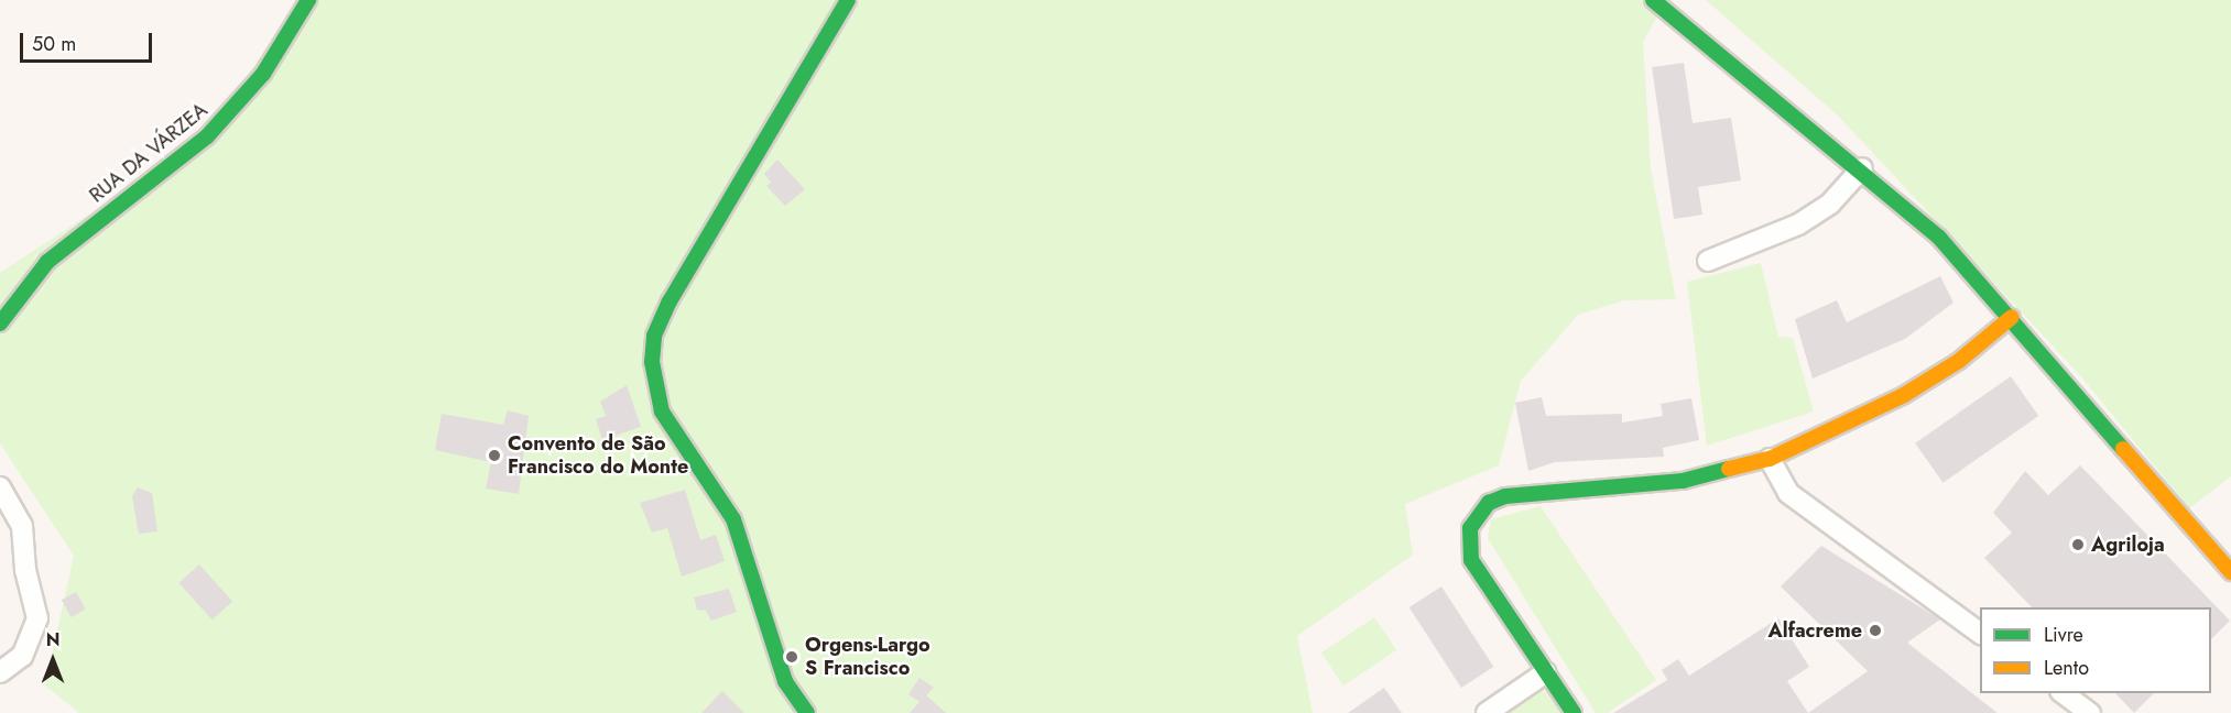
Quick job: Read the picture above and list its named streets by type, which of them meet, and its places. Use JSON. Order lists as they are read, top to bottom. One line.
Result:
{"streets":{"street":["RUA DA VÁRZEA"]},"places":["Convento de São Francisco do Monte","Agriloja","Alfacreme","Orgens-Largo S Francisco"],"legend":["Livre","Lento"],"scale_bar":"50 m","north":"top"}
